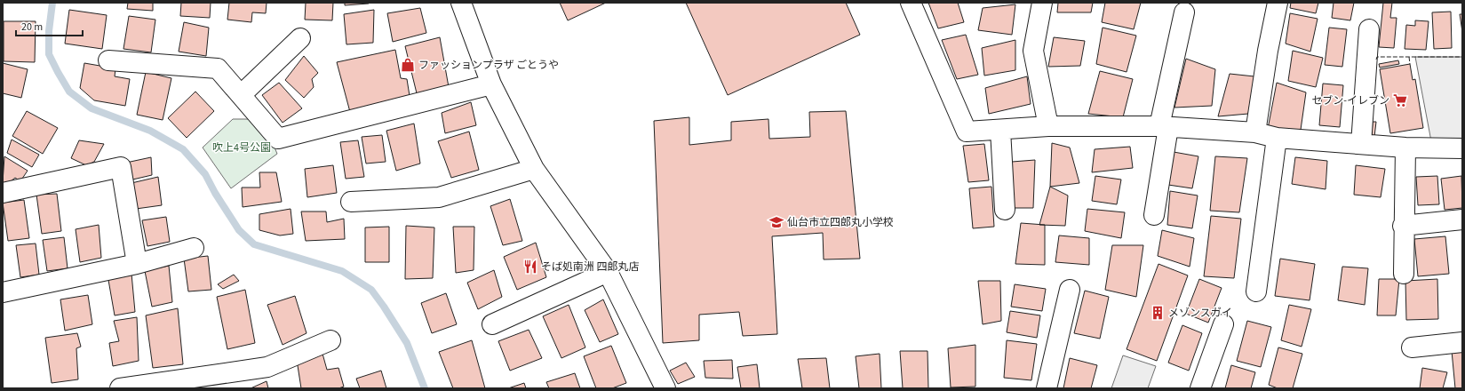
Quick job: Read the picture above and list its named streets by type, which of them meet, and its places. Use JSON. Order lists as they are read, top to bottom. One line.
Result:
{"parks":["吹上4号公園"],"places":{"shop":["ファッションプラザ ごとうや"],"supermarket":["セブン-イレブン"],"school or university":["仙台市立四郎丸小学校"],"restaurant":["そば処南洲 四郎丸店"],"building":["メゾンスガイ"]},"scale_bar":"20 m"}
